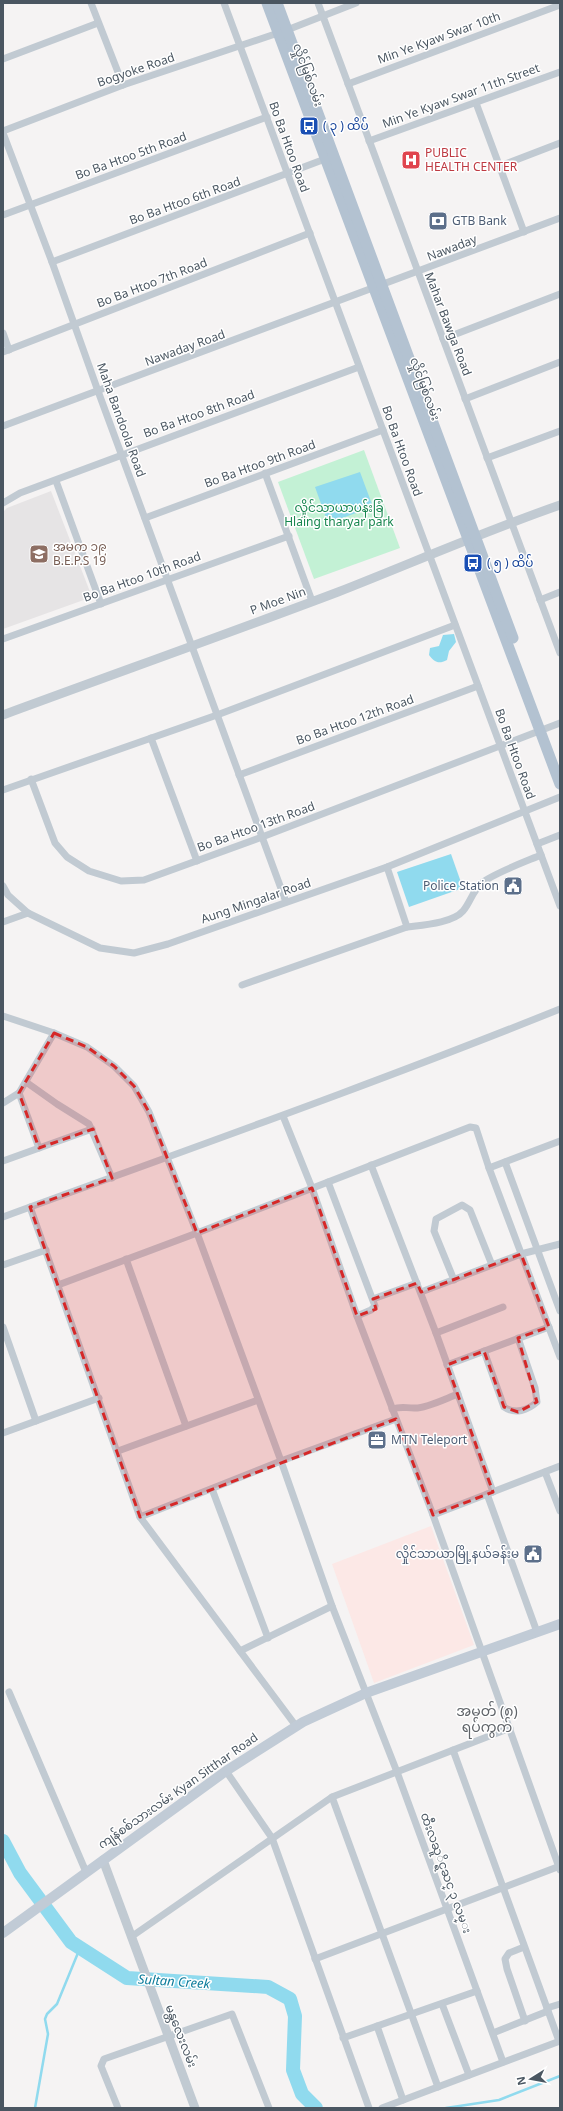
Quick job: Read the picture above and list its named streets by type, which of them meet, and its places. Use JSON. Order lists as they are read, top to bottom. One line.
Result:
{"streets":{"main road":["လှိုင်မြစ်လမ်း","ကျန်စစ်သားလမ်း Kyan Sitthar Road"],"street":["Min Ye Kyaw Swar 10th","Bogyoke Road","Min Ye Kyaw Swar 11th Street","Bo Ba Htoo Road","Bo Ba Htoo 5th Road","Bo Ba Htoo 6th Road","Nawaday","Bo Ba Htoo 7th Road","Mahar Bawga Road","Nawaday Road","Bo Ba Htoo 8th Road","Maha Bandoola Road","Bo Ba Htoo 9th Road","Bo Ba Htoo 10th Road","P Moe Nin","Bo Ba Htoo 12th Road","Bo Ba Htoo 13th Road","Aung Mingalar Road","ထီးလႀူိင္ရႀင္ ၃ လမ္း","မန္တလေးလမ်း"]},"crossings":[["Min Ye Kyaw Swar 10th","Mahar Bawga Road"],["Bogyoke Road","လှိုင်မြစ်လမ်း"],["Bogyoke Road","Bo Ba Htoo Road"],["Bogyoke Road","Mahar Bawga Road"],["Bogyoke Road","Maha Bandoola Road"],["လှိုင်မြစ်လမ်း","Bo Ba Htoo 6th Road"],["လှိုင်မြစ်လမ်း","Nawaday"],["လှိုင်မြစ်လမ်း","Nawaday Road"],["လှိုင်မြစ်လမ်း","P Moe Nin"],["လှိုင်မြစ်လမ်း","Bo Ba Htoo 13th Road"],["Min Ye Kyaw Swar 11th Street","Mahar Bawga Road"],["Bo Ba Htoo Road","Bo Ba Htoo 5th Road"],["Bo Ba Htoo Road","Bo Ba Htoo 6th Road"],["Bo Ba Htoo Road","Bo Ba Htoo 7th Road"],["Bo Ba Htoo Road","Nawaday Road"],["Bo Ba Htoo Road","Bo Ba Htoo 8th Road"],["Bo Ba Htoo Road","Bo Ba Htoo 9th Road"],["Bo Ba Htoo Road","P Moe Nin"],["Bo Ba Htoo Road","Bo Ba Htoo 12th Road"],["Bo Ba Htoo Road","Bo Ba Htoo 13th Road"],["Bo Ba Htoo Road","Aung Mingalar Road"],["Bo Ba Htoo 5th Road","Maha Bandoola Road"],["Bo Ba Htoo 6th Road","Maha Bandoola Road"],["Nawaday","Mahar Bawga Road"],["Nawaday","Nawaday Road"],["Bo Ba Htoo 7th Road","Maha Bandoola Road"],["Mahar Bawga Road","P Moe Nin"],["Nawaday Road","Maha Bandoola Road"],["Bo Ba Htoo 8th Road","Maha Bandoola Road"],["Maha Bandoola Road","Bo Ba Htoo 9th Road"],["Maha Bandoola Road","Bo Ba Htoo 10th Road"],["Maha Bandoola Road","P Moe Nin"],["Maha Bandoola Road","Bo Ba Htoo 12th Road"],["Maha Bandoola Road","Bo Ba Htoo 13th Road"],["Maha Bandoola Road","Aung Mingalar Road"],["ကျန်စစ်သားလမ်း Kyan Sitthar Road","ထီးလႀူိင္ရႀင္ ၃ လမ္း"],["ကျန်စစ်သားလမ်း Kyan Sitthar Road","မန္တလေးလမ်း"]],"districts":["အမှတ် (၈) ရပ်ကွက်"],"water":["Sultan Creek"],"parks":["လှိုင်သာယာပန်းခြံ Hlaing tharyar park"],"places":{"bus stop":["( ၃ ) ထိပ်","( ၅ ) ထိပ်"],"hospital":["PUBLIC HEALTH CENTER"],"bank":["GTB Bank"],"school or university":["အမက ၁၉ B.E.P.S 19"],"public building":["Police Station","လှိုင်သာယာမြို့နယ်ခန်းမ"],"office":["MTN Teleport"]},"north":"left"}
